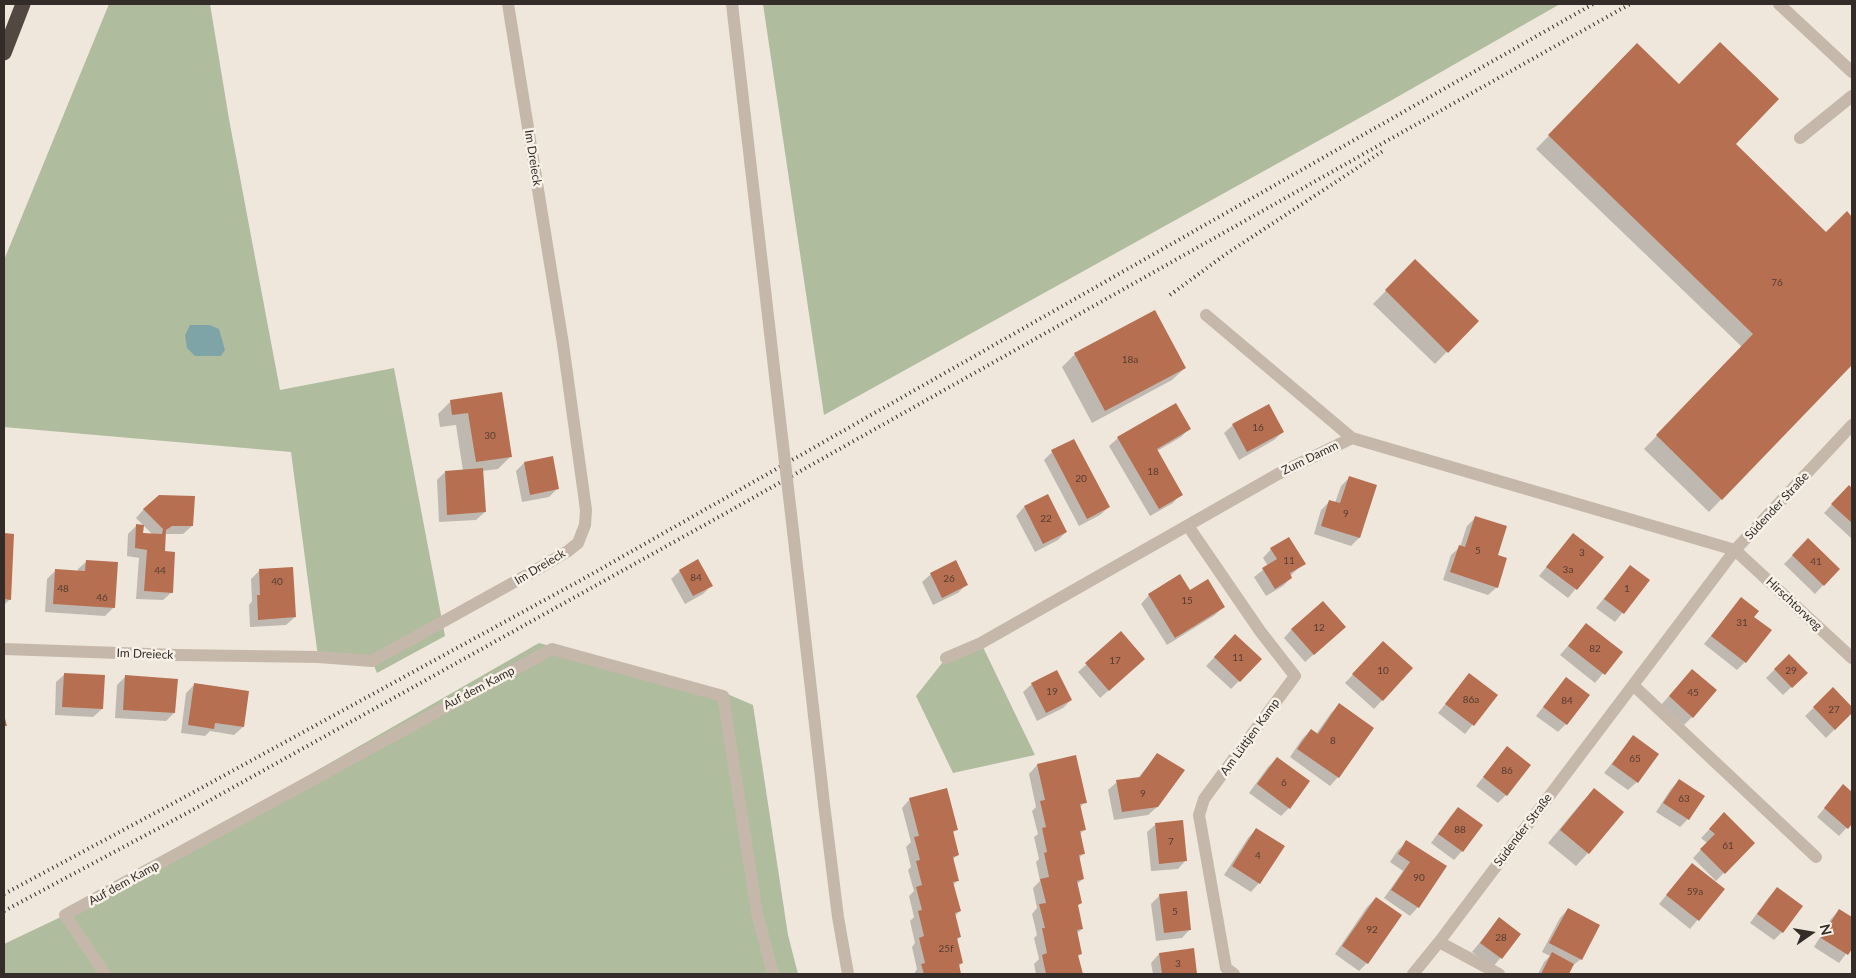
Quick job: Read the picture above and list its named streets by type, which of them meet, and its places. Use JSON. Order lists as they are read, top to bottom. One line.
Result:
{"streets":{"street":["Im Dreieck","Zum Damm","Südender Straße","Hirschtorweg","Auf dem Kamp","Am Lüttjen Kamp"]},"crossings":[["Zum Damm","Südender Straße"],["Zum Damm","Hirschtorweg"],["Zum Damm","Am Lüttjen Kamp"],["Südender Straße","Hirschtorweg"]],"house_numbers":["76","18a","16","30","18","20","9","22","5","3","11","41","3a","44","84","26","40","48","1","46","15","31","12","82","11","17","10","29","19","45","86a","84","27","8","65","86","6","9","63","88","7","61","4","90","59a","5","92","28","25f","3"],"north":"right"}
